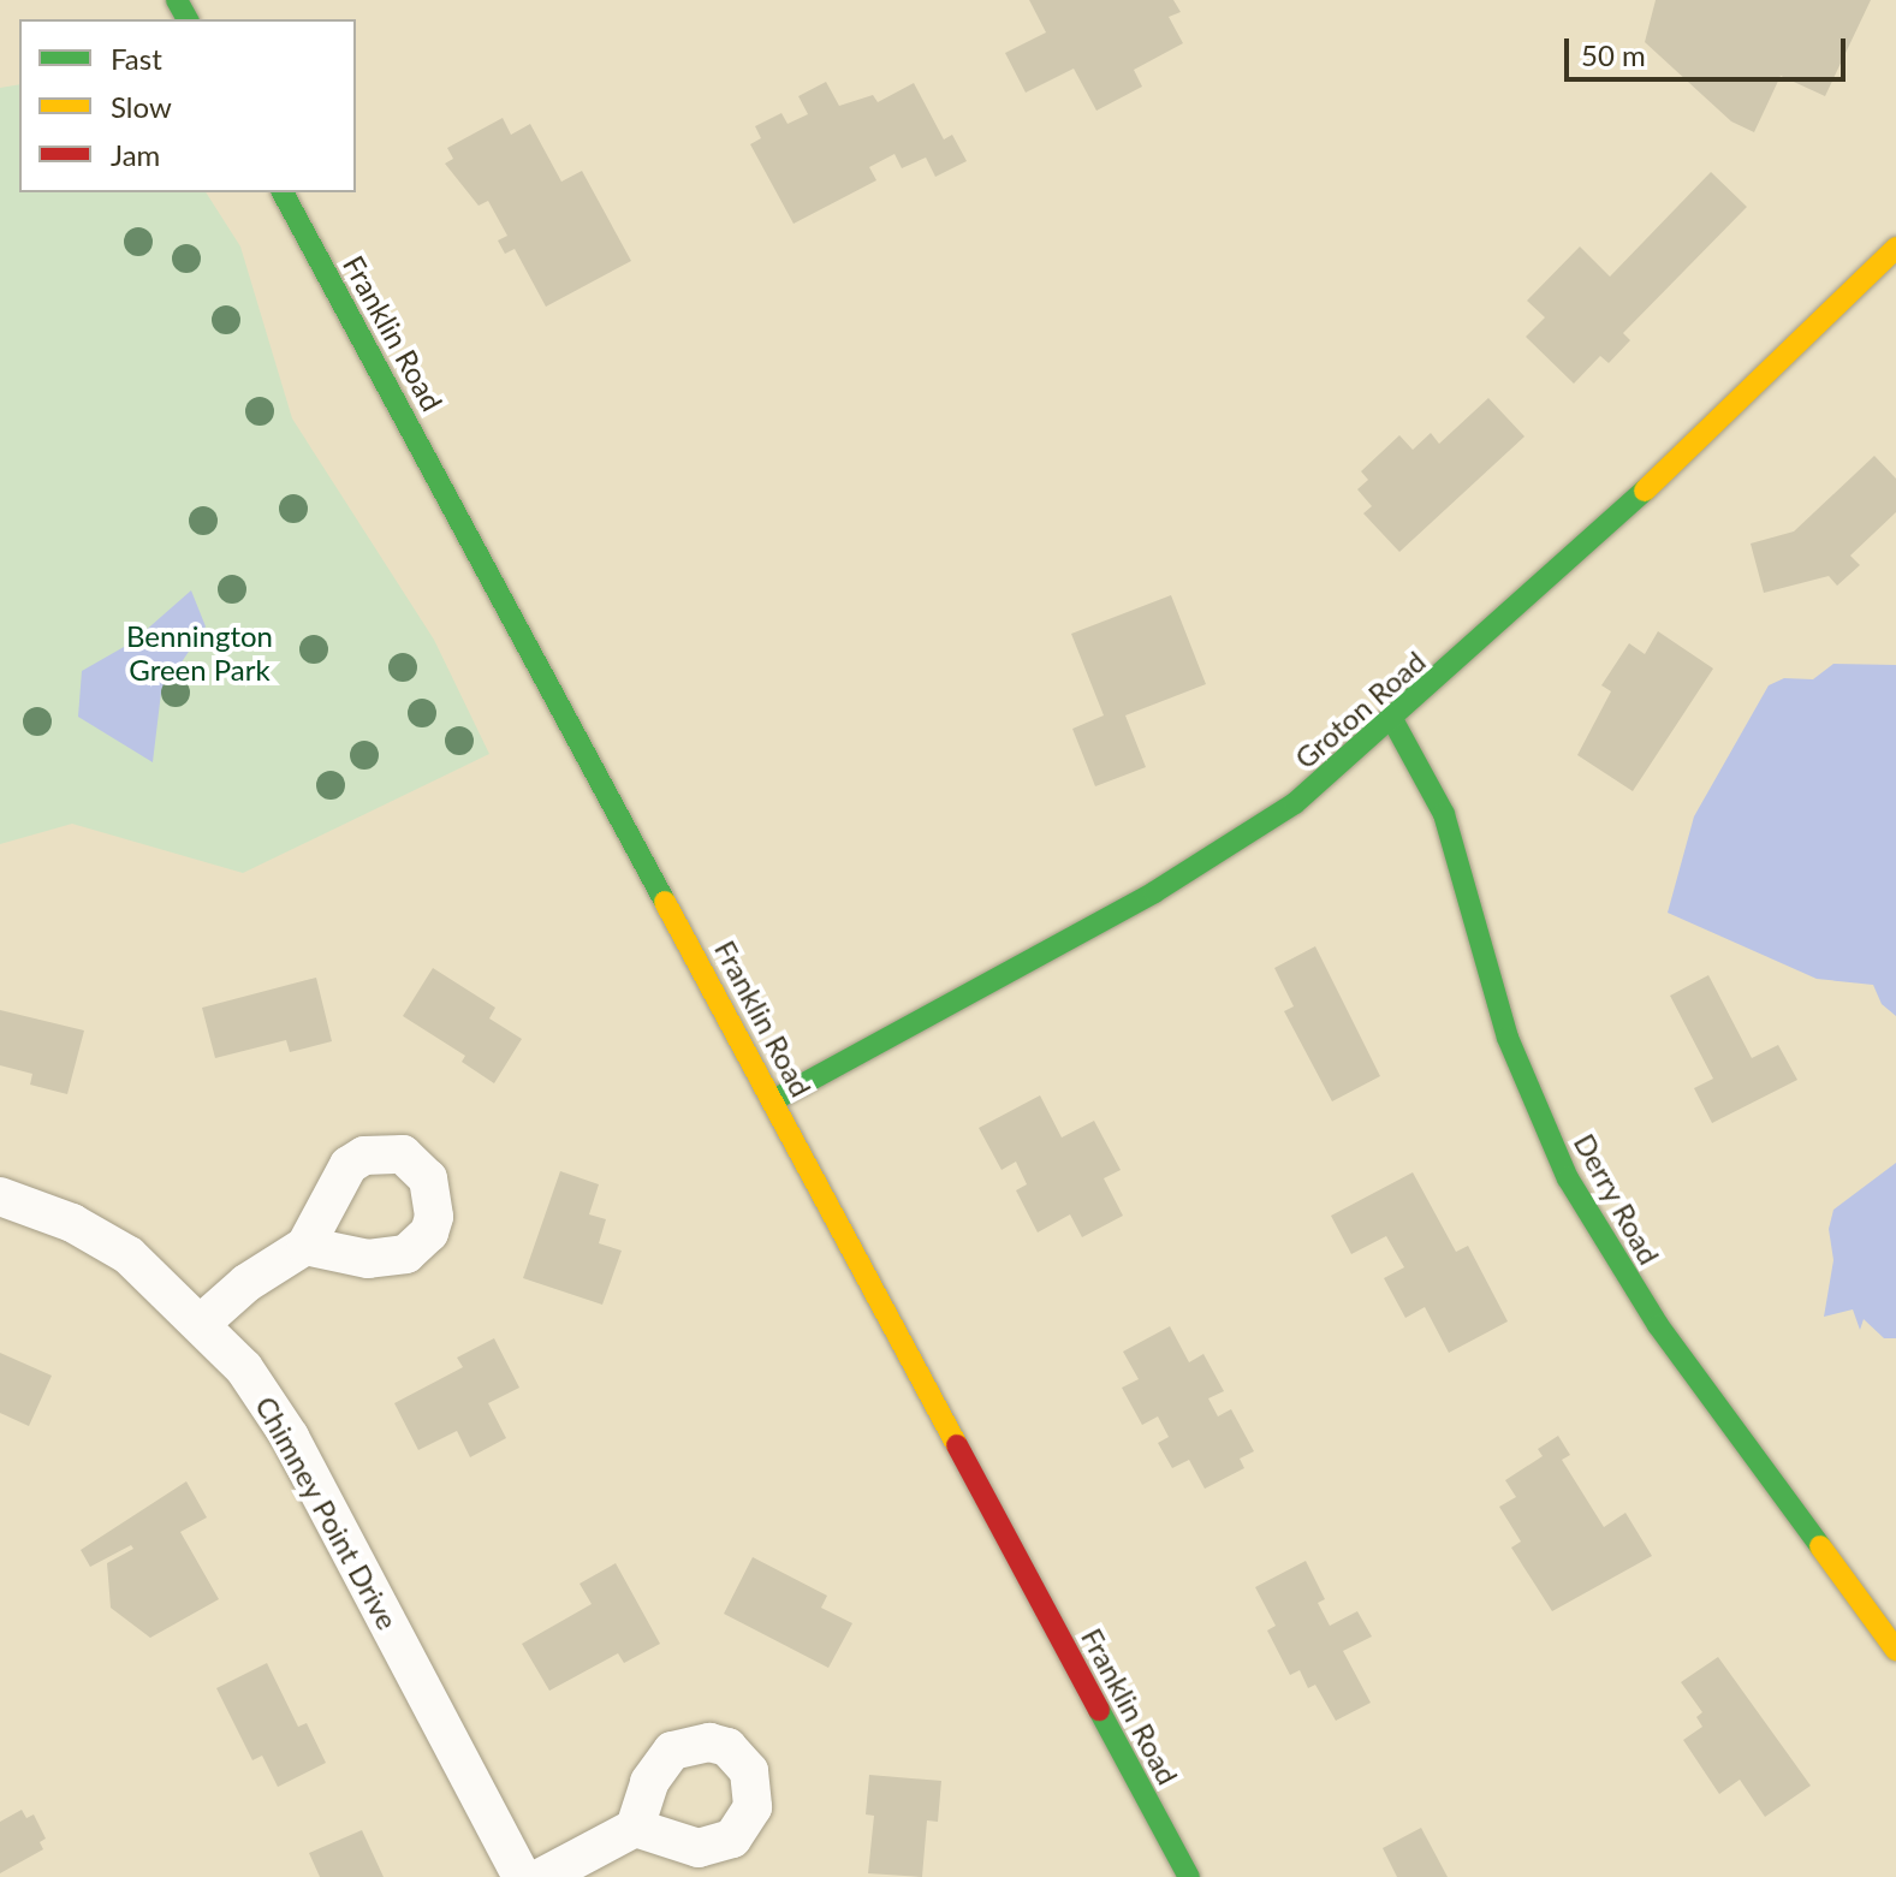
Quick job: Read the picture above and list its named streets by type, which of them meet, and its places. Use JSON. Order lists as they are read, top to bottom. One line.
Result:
{"streets":{"street":["Franklin Road","Groton Road","Derry Road","Chimney Point Drive"]},"crossings":[["Franklin Road","Groton Road"],["Groton Road","Derry Road"]],"parks":["Bennington Green Park"],"legend":["Fast","Slow","Jam"],"scale_bar":"50 m"}
